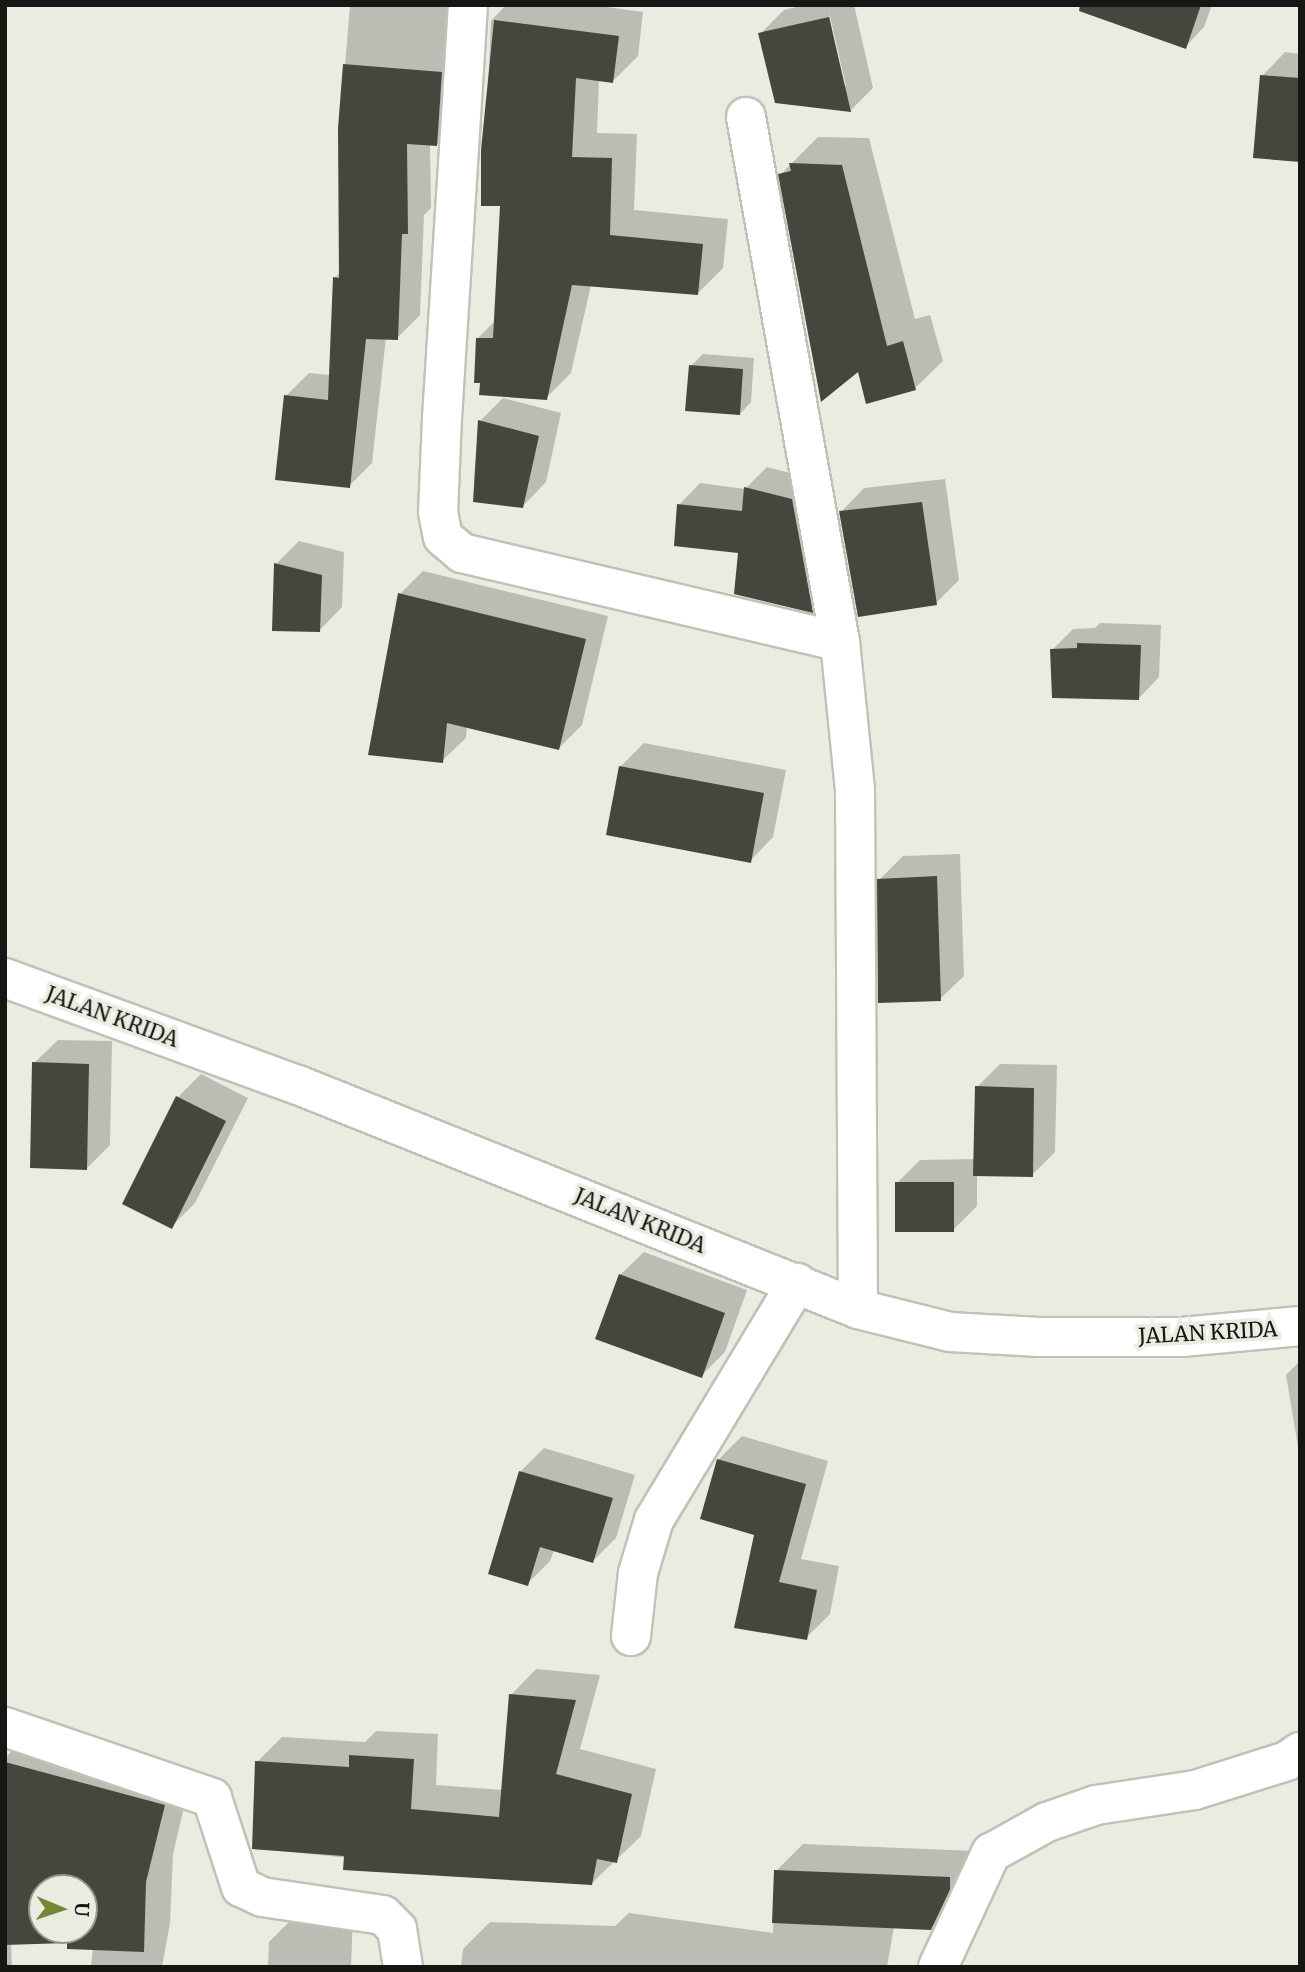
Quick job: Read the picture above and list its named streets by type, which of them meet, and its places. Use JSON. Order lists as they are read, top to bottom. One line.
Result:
{"streets":{"street":["JALAN KRIDA"]},"north":"right"}
